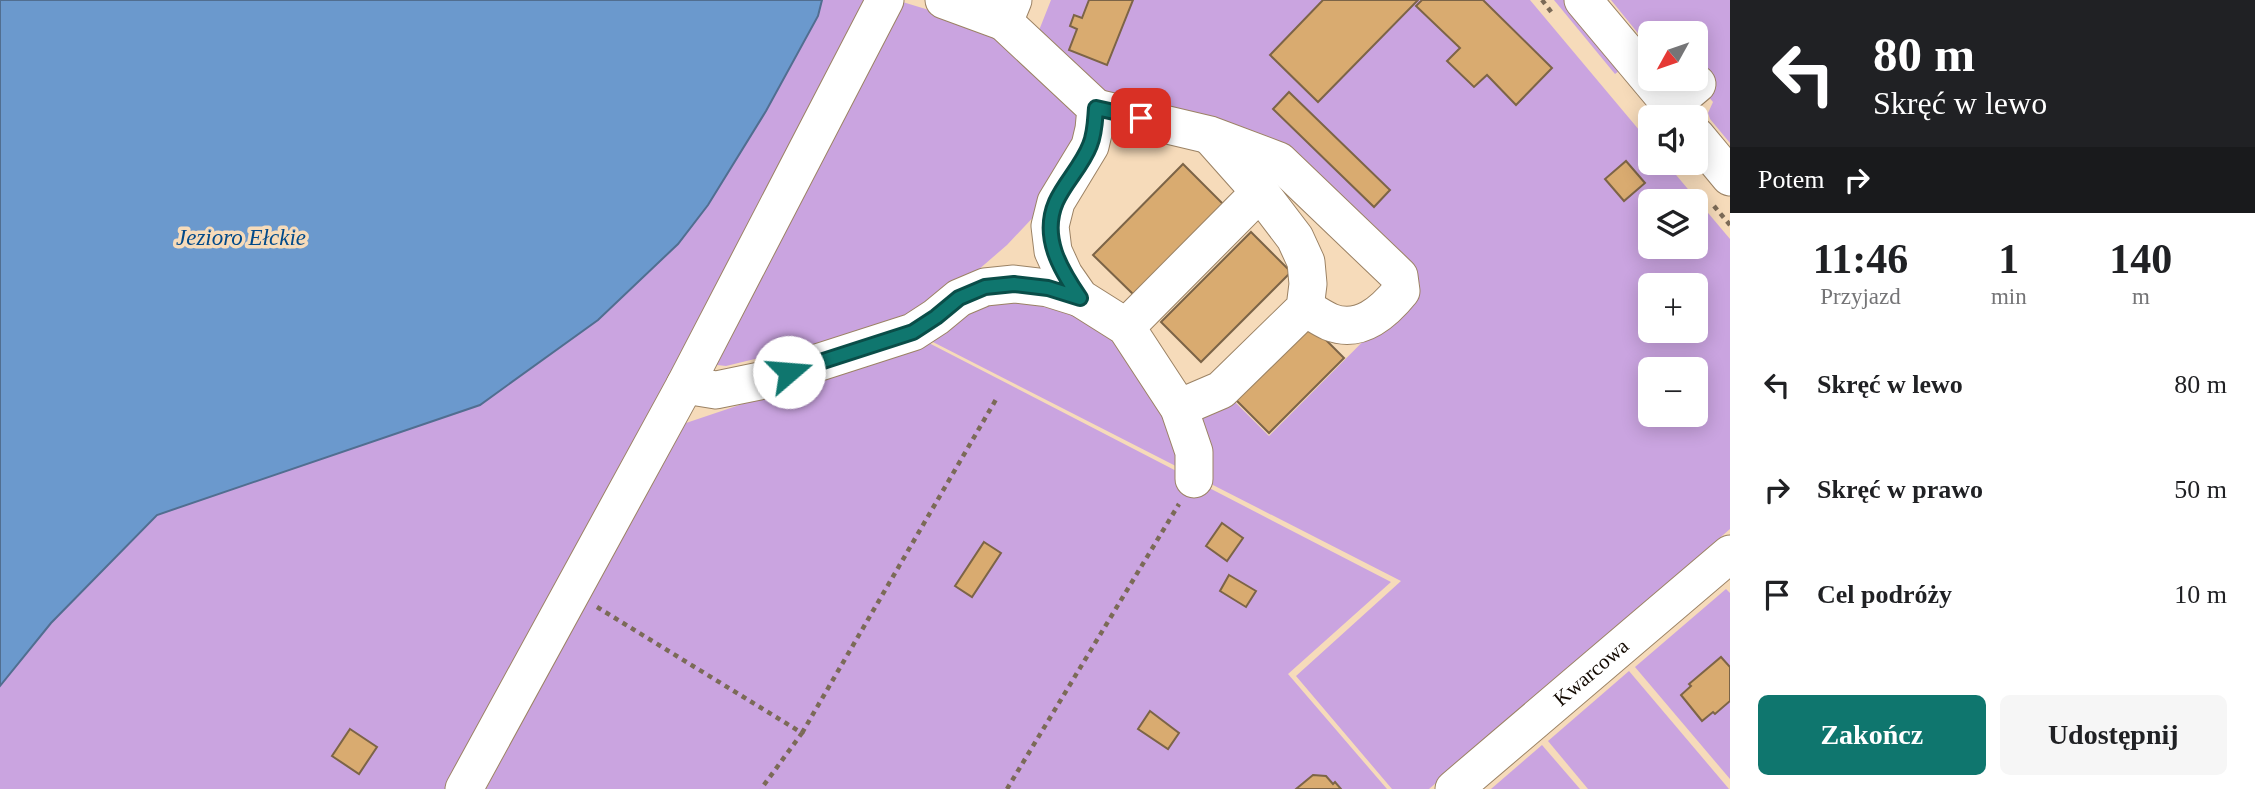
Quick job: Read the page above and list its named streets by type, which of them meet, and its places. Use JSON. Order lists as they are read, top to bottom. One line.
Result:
{"streets":{"street":["Kwarcowa"]},"water":["Jezioro Ełckie"],"north":"bottom left","page":{"turn":["80 m","Skręć w lewo"],"map_buttons":["+","−"],"then":"Potem","eta":["11:46","Przyjazd","1","min","140","m"],"list":[{"name":"Skręć w lewo","value":"80 m"},{"name":"Skręć w prawo","value":"50 m"},{"name":"Cel podróży","value":"10 m"}],"buttons":["Zakończ","Udostępnij"]}}
